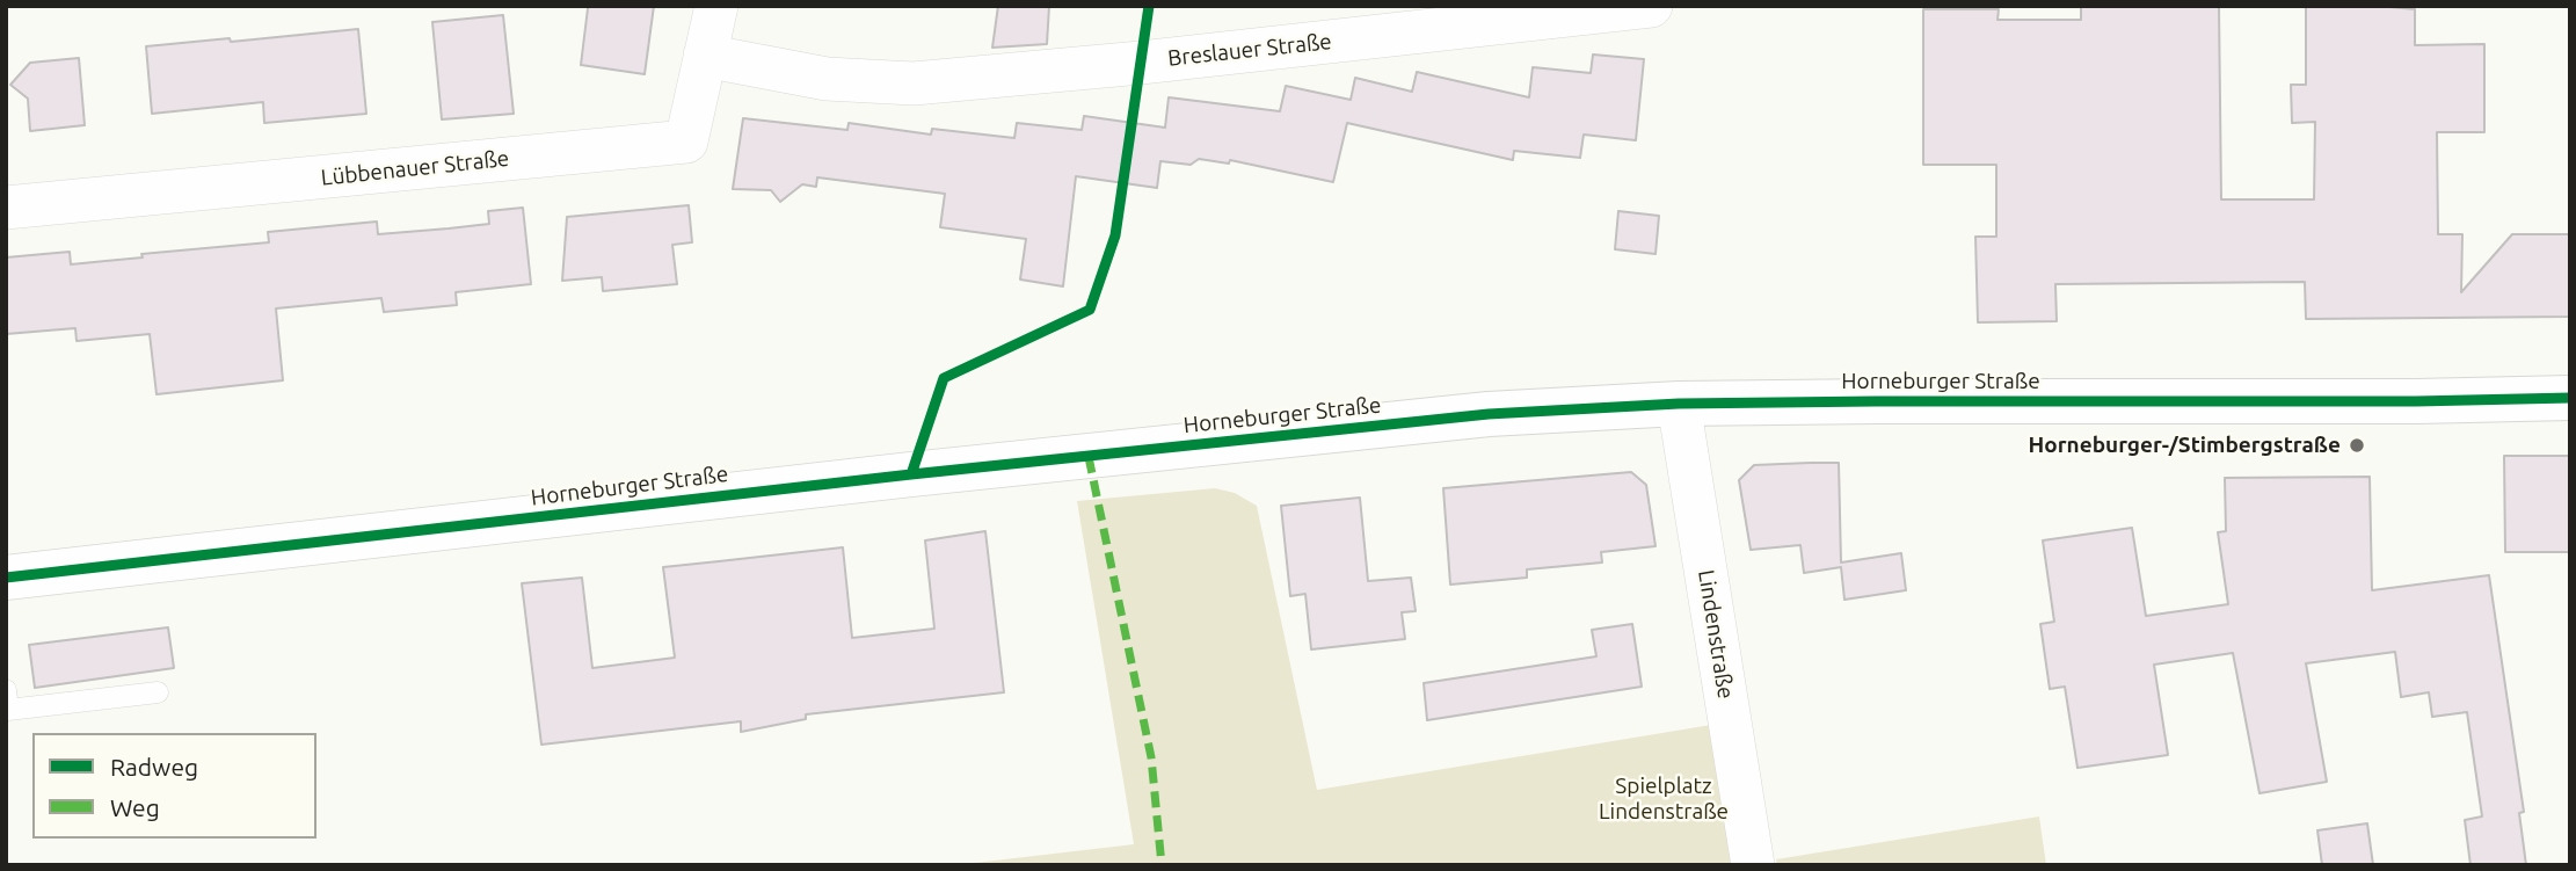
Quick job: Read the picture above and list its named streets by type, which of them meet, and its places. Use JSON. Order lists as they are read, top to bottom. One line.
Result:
{"streets":{"main road":["Horneburger Straße"],"street":["Breslauer Straße","Lübbenauer Straße","Lindenstraße"]},"crossings":[["Breslauer Straße","Lübbenauer Straße"],["Horneburger Straße","Lindenstraße"]],"parks":["Spielplatz Lindenstraße"],"places":["Horneburger-/Stimbergstraße"],"legend":["Radweg","Weg"]}
